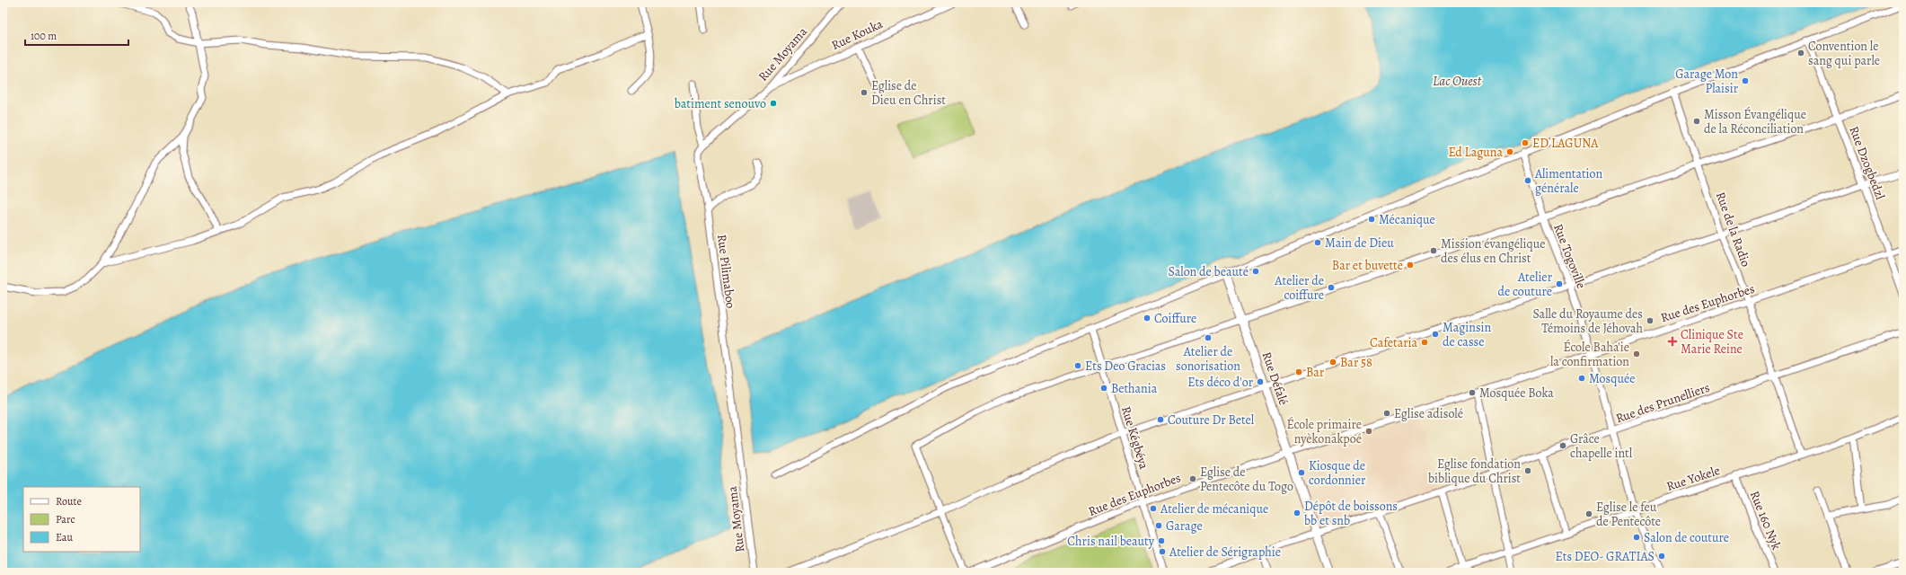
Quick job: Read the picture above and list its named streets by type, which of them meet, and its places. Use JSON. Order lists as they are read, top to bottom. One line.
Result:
{"streets":{"street":["Rue Kouka","Rue Moyama","Rue Dzogbedzl","Rue de la Radio","Rue Togoville","Rue Pilimaboo","Rue des Euphorbes","Rue Défalé","Rue des Prunelliers","Rue Kégbéya","Rue Yokele","Rue 160 Nyk"]},"crossings":[["Rue Kouka","Rue Moyama"],["Rue Moyama","Rue Pilimaboo"],["Rue Dzogbedzl","Rue des Euphorbes"],["Rue de la Radio","Rue des Euphorbes"],["Rue de la Radio","Rue des Prunelliers"],["Rue de la Radio","Rue Yokele"],["Rue Togoville","Rue des Euphorbes"],["Rue Togoville","Rue des Prunelliers"],["Rue Togoville","Rue Yokele"],["Rue des Euphorbes","Rue Défalé"],["Rue des Euphorbes","Rue Kégbéya"],["Rue Défalé","Rue des Prunelliers"],["Rue Yokele","Rue 160 Nyk"]],"water":["Lac Ouest"],"places":{"other":["Convention le sang qui parle","Garage Mon Plaisir","Eglise de Dieu en Christ","batiment senouvo","Misson Évangélique de la Réconciliation","ED LAGUNA","Ed Laguna","Alimentation générale","Mécanique","Main de Dieu","Mission évangélique des élus en Christ","Bar et buvette","Salon de beauté","Atelier de couture","Atelier de coiffure","Coiffure","Salle du Royaume des Témoins de Jéhovah","Maginsin de casse","Atelier de sonorisation","Cafetaria","École Baha'ie la confirmation","Bar 58","Ets Deo Gracias","Bar","Mosquée","Ets déco d'or","Bethania","Mosquée Boka","Eglise adisolé","Couture Dr Betel","École primaire nyèkonakpoé","Grâce chapelle intl","Eglise fondation biblique du Christ","Kiosque de cordonnier","Eglise de Pentecôte du Togo","Atelier de mécanique","Dépôt de boissons bb et snb","Eglise le feu de Pentecôte","Garage","Salon de couture","Chris nail beauty","Atelier de Sérigraphie","Ets DEO- GRATIAS"],"health":["Clinique Ste Marie Reine"]},"legend":["Route","Parc","Eau"],"scale_bar":"100 m"}
